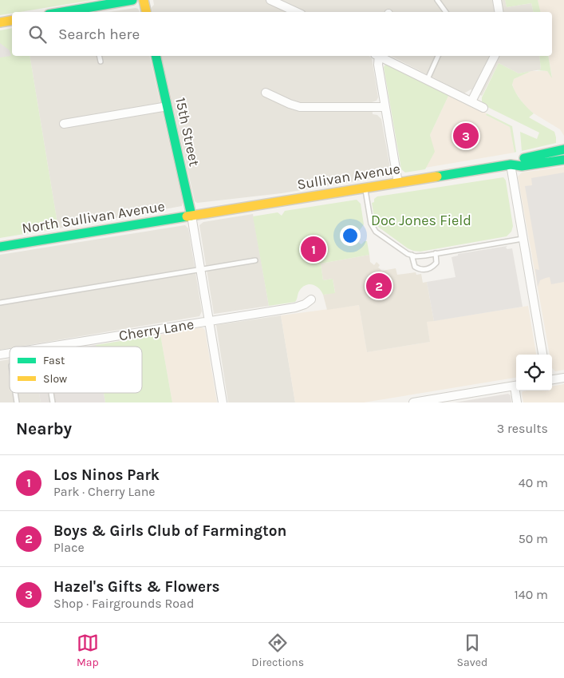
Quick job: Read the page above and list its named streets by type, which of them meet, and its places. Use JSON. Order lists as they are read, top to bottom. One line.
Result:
{"streets":{"main road":["15th Street","Sullivan Avenue","North Sullivan Avenue"],"street":["Cherry Lane"]},"crossings":[["15th Street","Sullivan Avenue"],["15th Street","North Sullivan Avenue"],["Sullivan Avenue","North Sullivan Avenue"]],"parks":["Doc Jones Field"],"legend":["Fast","Slow"],"page":{"search":"Search here","pins":["3","1","2"],"heading":["Nearby","3 results"],"list":[{"mark":"1","name":"Los Ninos Park","note":"Park · Cherry Lane","value":"40 m"},{"mark":"2","name":"Boys & Girls Club of Farmington","note":"Place","value":"50 m"},{"mark":"3","name":"Hazel's Gifts & Flowers","note":"Shop · Fairgrounds Road","value":"140 m"}],"nav":["Map","Directions","Saved"]}}
